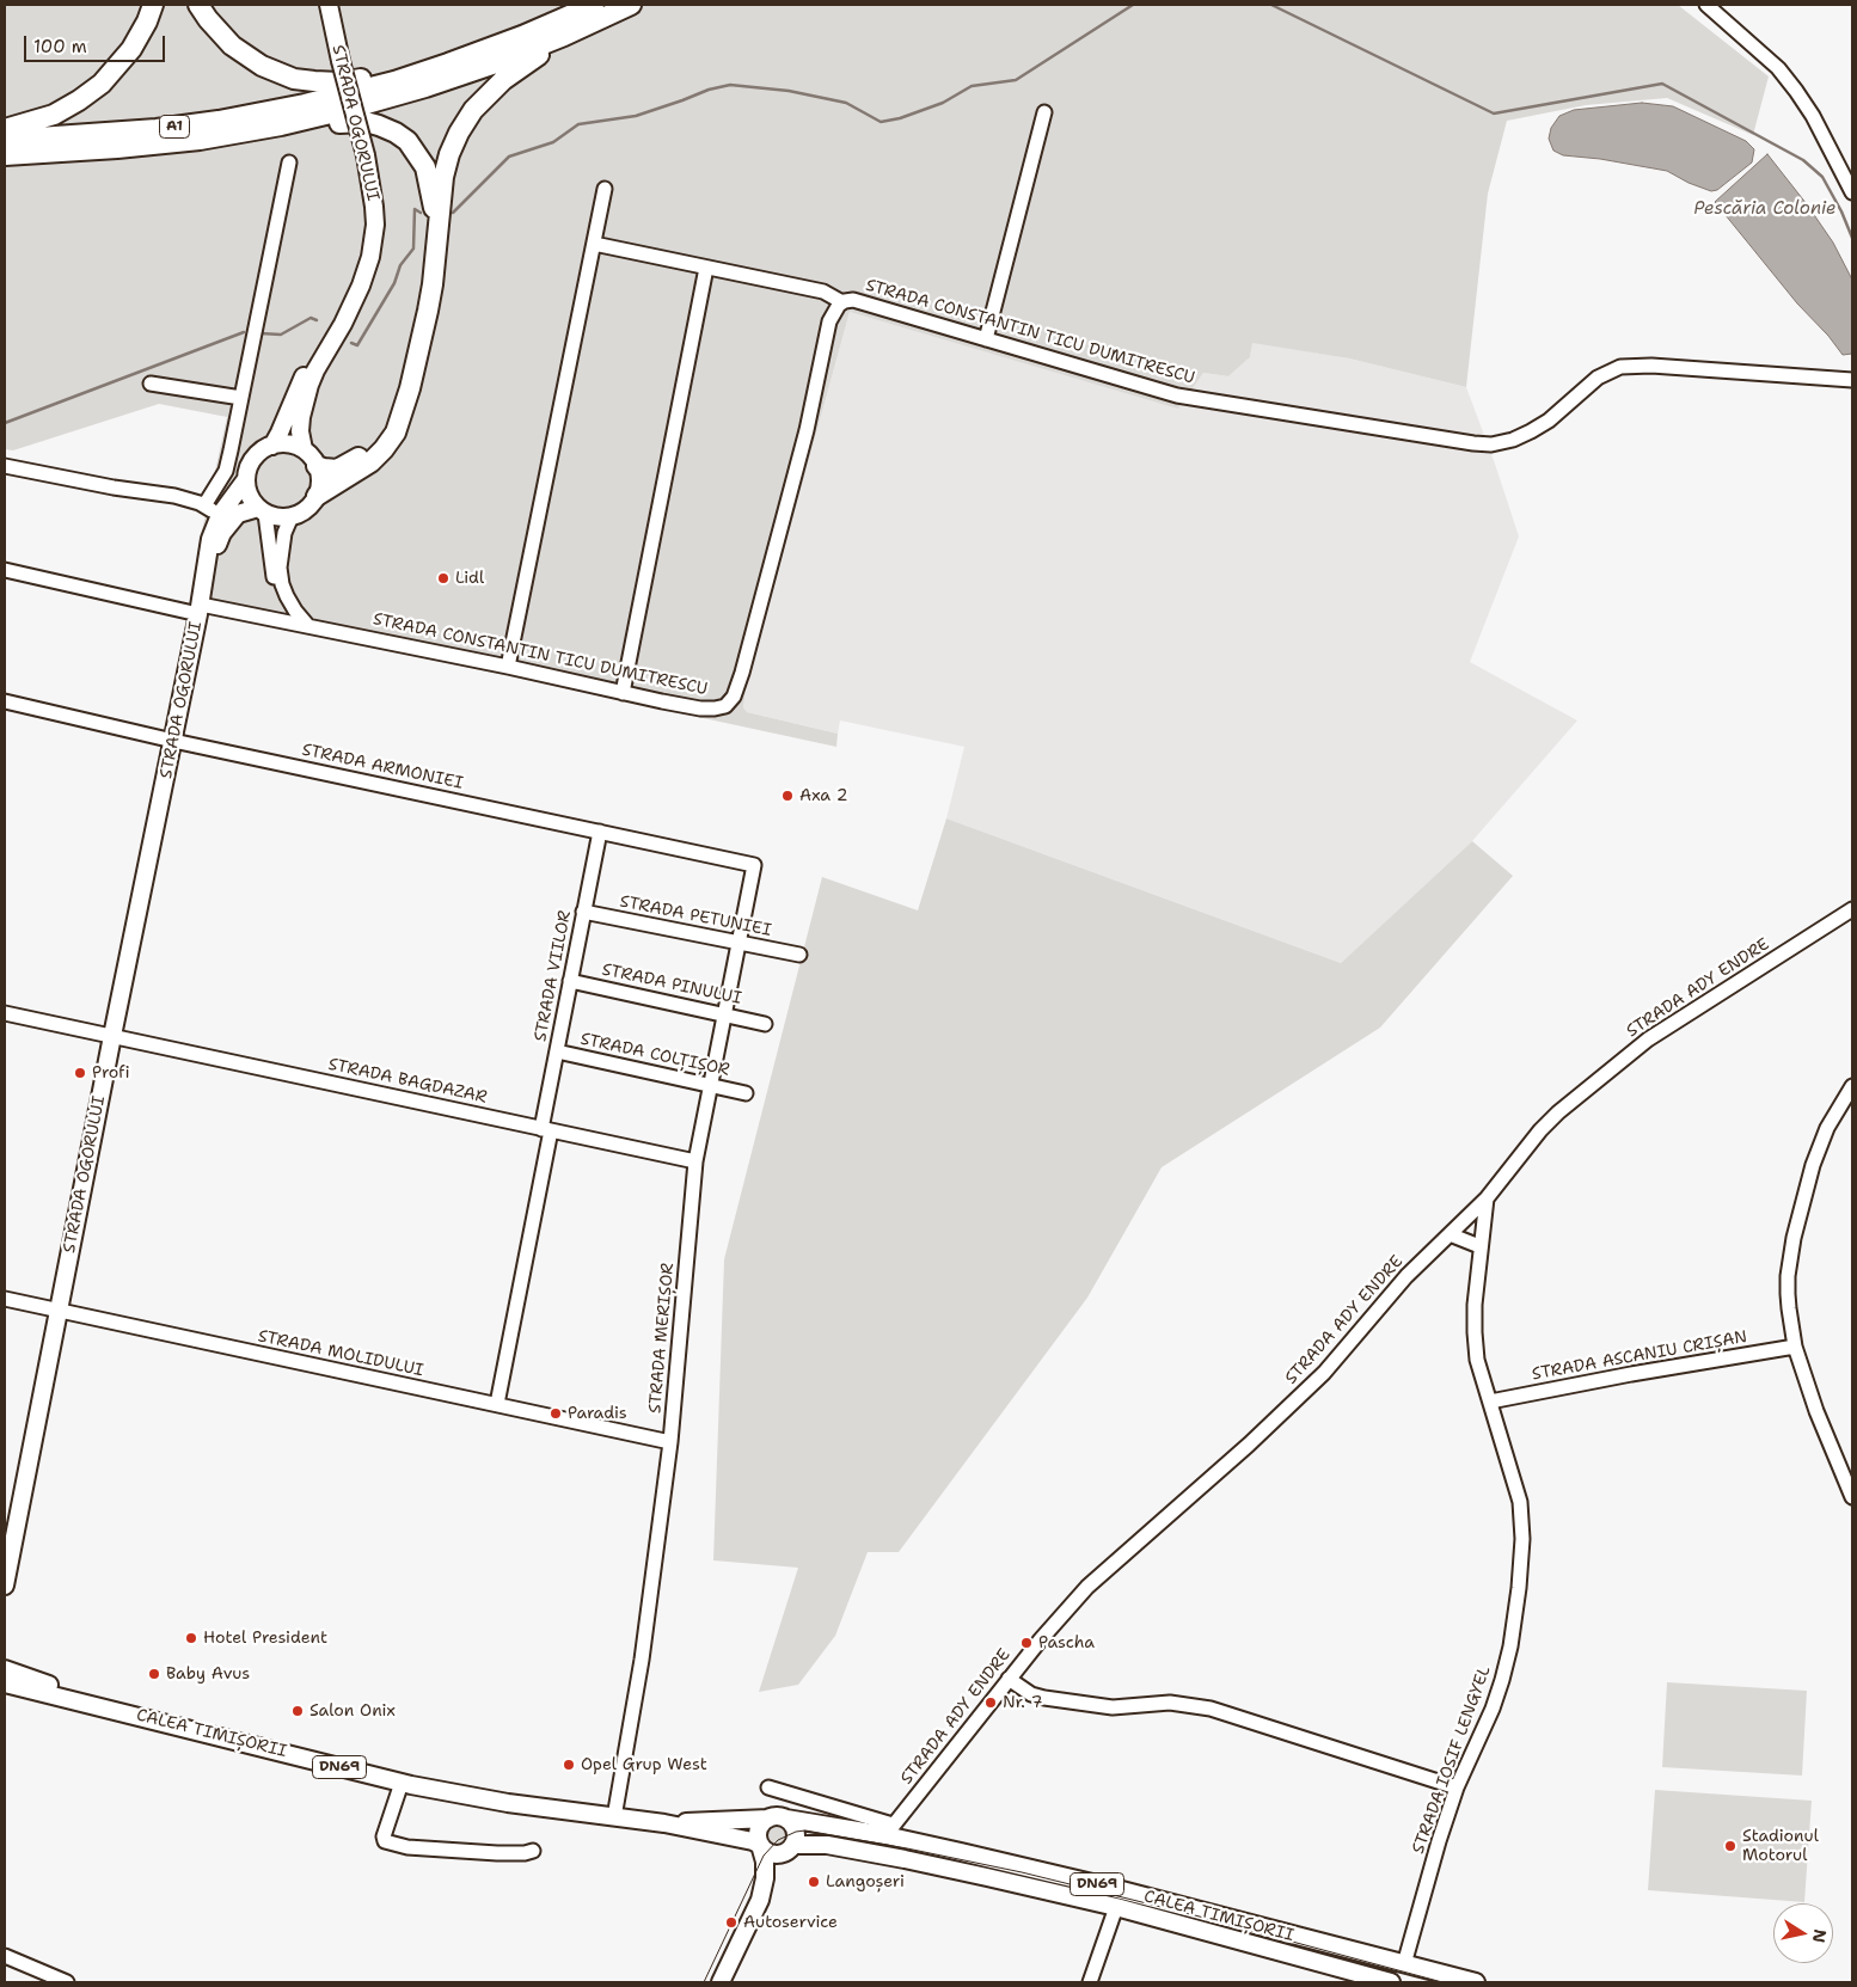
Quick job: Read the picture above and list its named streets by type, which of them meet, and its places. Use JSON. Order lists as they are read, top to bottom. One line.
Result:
{"streets":{"highway":["A1"],"main road":["STRADA OGORULUI","CALEA TIMIȘORII","DN69"],"street":["STRADA CONSTANTIN TICU DUMITRESCU","STRADA ARMONIEI","STRADA PETUNIEI","STRADA VIILOR","STRADA PINULUI","STRADA ADY ENDRE","STRADA COLȚIȘOR","STRADA BAGDAZAR","STRADA MERIȘOR","STRADA MOLIDULUI","STRADA ASCANIU CRIȘAN","STRADA IOSIF LENGYEL"]},"crossings":[["STRADA OGORULUI","STRADA CONSTANTIN TICU DUMITRESCU"],["STRADA OGORULUI","STRADA ARMONIEI"],["STRADA OGORULUI","STRADA BAGDAZAR"],["STRADA OGORULUI","STRADA MOLIDULUI"],["STRADA ARMONIEI","STRADA VIILOR"],["STRADA ARMONIEI","STRADA MERIȘOR"],["STRADA PETUNIEI","STRADA VIILOR"],["STRADA PETUNIEI","STRADA MERIȘOR"],["STRADA VIILOR","STRADA PINULUI"],["STRADA VIILOR","STRADA COLȚIȘOR"],["STRADA VIILOR","STRADA BAGDAZAR"],["STRADA VIILOR","STRADA MOLIDULUI"],["STRADA PINULUI","STRADA MERIȘOR"],["STRADA ADY ENDRE","CALEA TIMIȘORII"],["STRADA ADY ENDRE","STRADA IOSIF LENGYEL"],["STRADA COLȚIȘOR","STRADA MERIȘOR"],["STRADA BAGDAZAR","STRADA MERIȘOR"],["STRADA MERIȘOR","STRADA MOLIDULUI"],["STRADA MERIȘOR","CALEA TIMIȘORII"],["STRADA ASCANIU CRIȘAN","STRADA IOSIF LENGYEL"],["CALEA TIMIȘORII","STRADA IOSIF LENGYEL"],["CALEA TIMIȘORII","DN69"]],"water":["Pescăria Colonie"],"places":["Lidl","Axa 2","Profi","Paradis","Hotel President","Pascha","Baby Avus","Nr. 7","Salon Onix","Opel Grup West","Stadionul Motorul","Langoșeri","Autoservice"],"scale_bar":"100 m","north":"right"}
